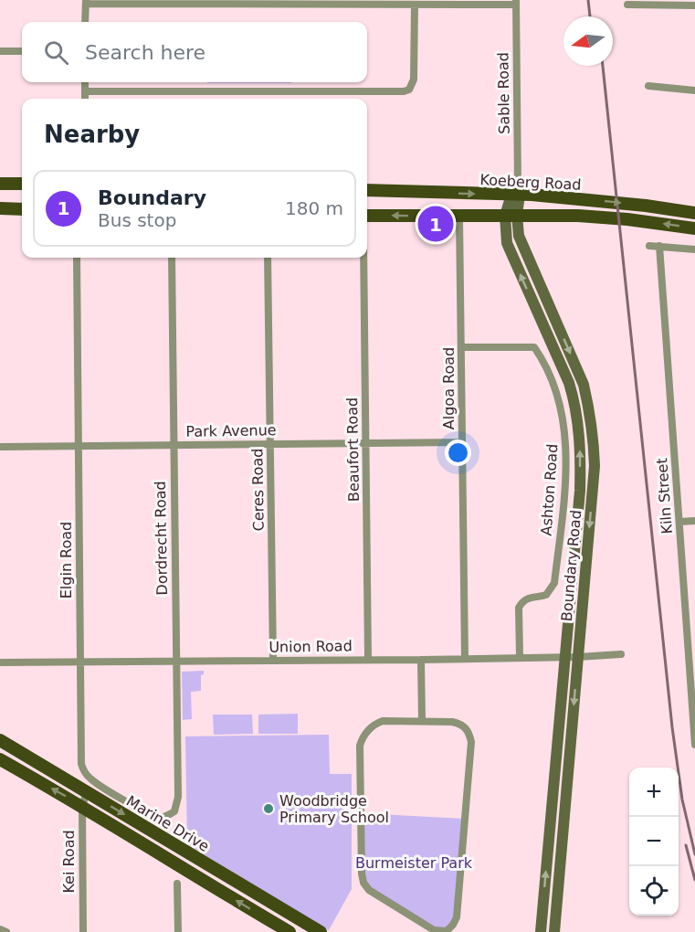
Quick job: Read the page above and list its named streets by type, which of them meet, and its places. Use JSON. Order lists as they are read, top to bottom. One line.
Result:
{"streets":{"main road":["Koeberg Road","Boundary Road","Marine Drive"],"street":["Sable Road","Algoa Road","Park Avenue","Beaufort Road","Ceres Road","Ashton Road","Kiln Street","Dordrecht Road","Elgin Road","Union Road","Kei Road"]},"crossings":[["Sable Road","Koeberg Road"],["Koeberg Road","Algoa Road"],["Koeberg Road","Boundary Road"],["Algoa Road","Park Avenue"],["Algoa Road","Ashton Road"],["Algoa Road","Union Road"],["Park Avenue","Beaufort Road"],["Park Avenue","Ceres Road"],["Park Avenue","Dordrecht Road"],["Park Avenue","Elgin Road"],["Beaufort Road","Union Road"],["Ceres Road","Union Road"],["Ashton Road","Union Road"],["Dordrecht Road","Elgin Road"],["Dordrecht Road","Union Road"],["Elgin Road","Union Road"],["Boundary Road","Union Road"],["Marine Drive","Kei Road"]],"parks":["Burmeister Park"],"places":["Woodbridge Primary School"],"north":"left","page":{"search":"Search here","heading":"Nearby","list":[{"mark":"1","name":"Boundary","note":"Bus stop","value":"180 m"}],"pins":"1","map_buttons":["+","−"]}}
